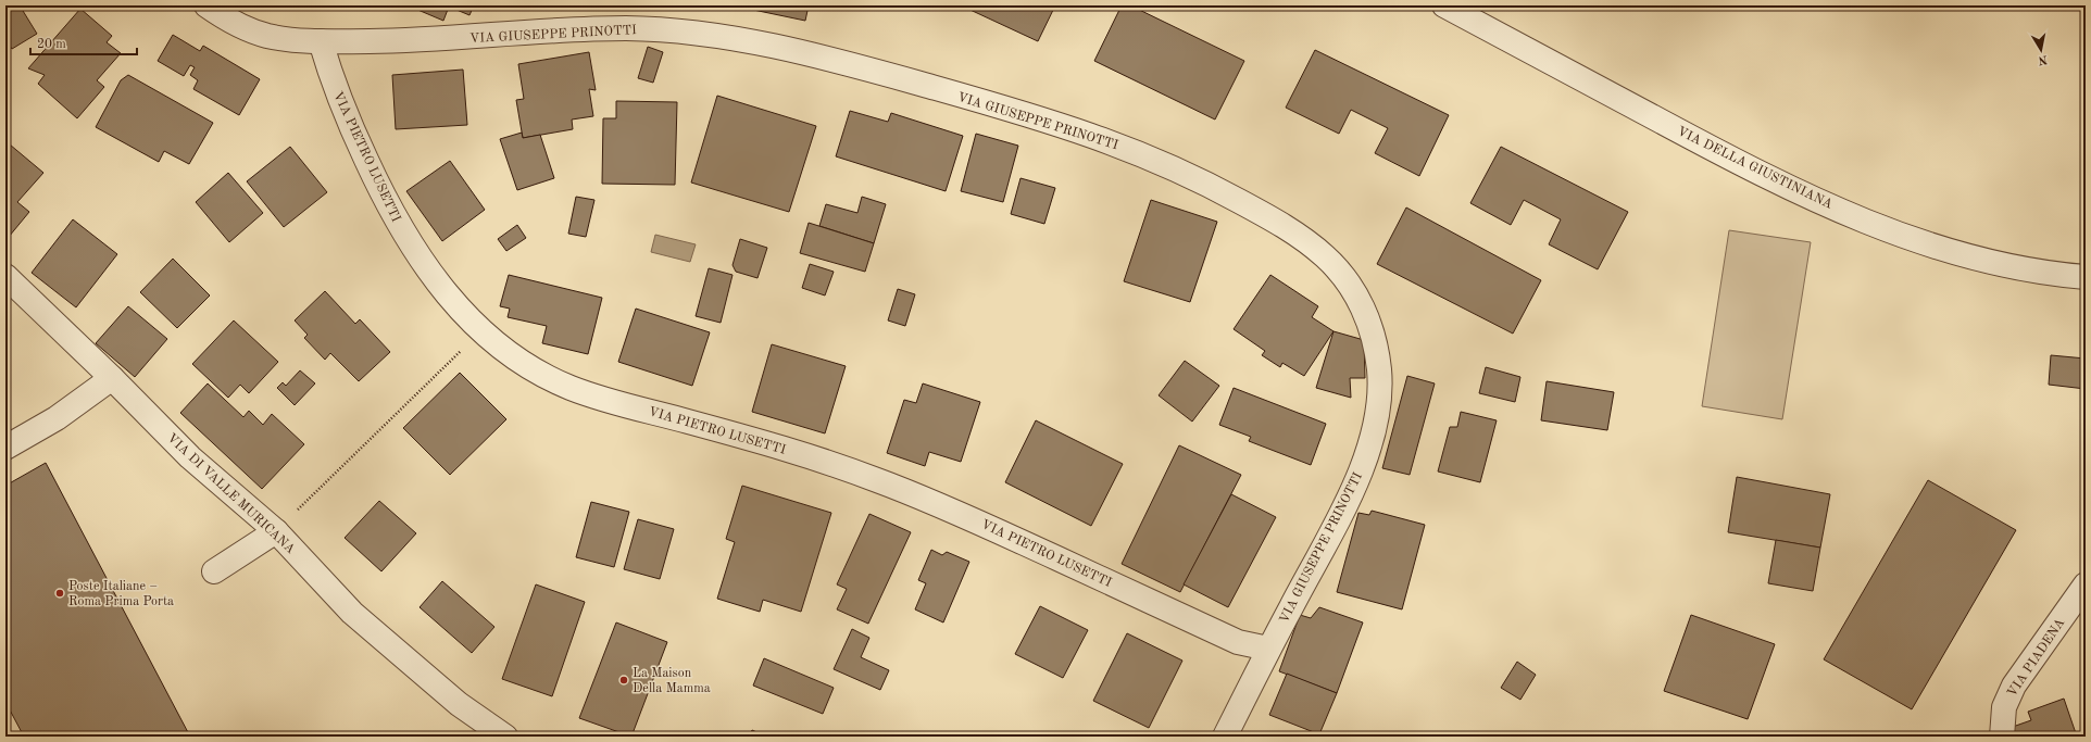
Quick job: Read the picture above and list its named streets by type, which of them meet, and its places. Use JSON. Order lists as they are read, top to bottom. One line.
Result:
{"streets":{"street":["VIA GIUSEPPE PRINOTTI","VIA PIETRO LUSETTI","VIA DELLA GIUSTINIANA","VIA DI VALLE MURICANA","VIA PIADENA"]},"crossings":[["VIA GIUSEPPE PRINOTTI","VIA PIETRO LUSETTI"]],"places":["Poste Italiane – Roma Prima Porta","La Maison Della Mamma"],"scale_bar":"20 m","north":"bottom"}
